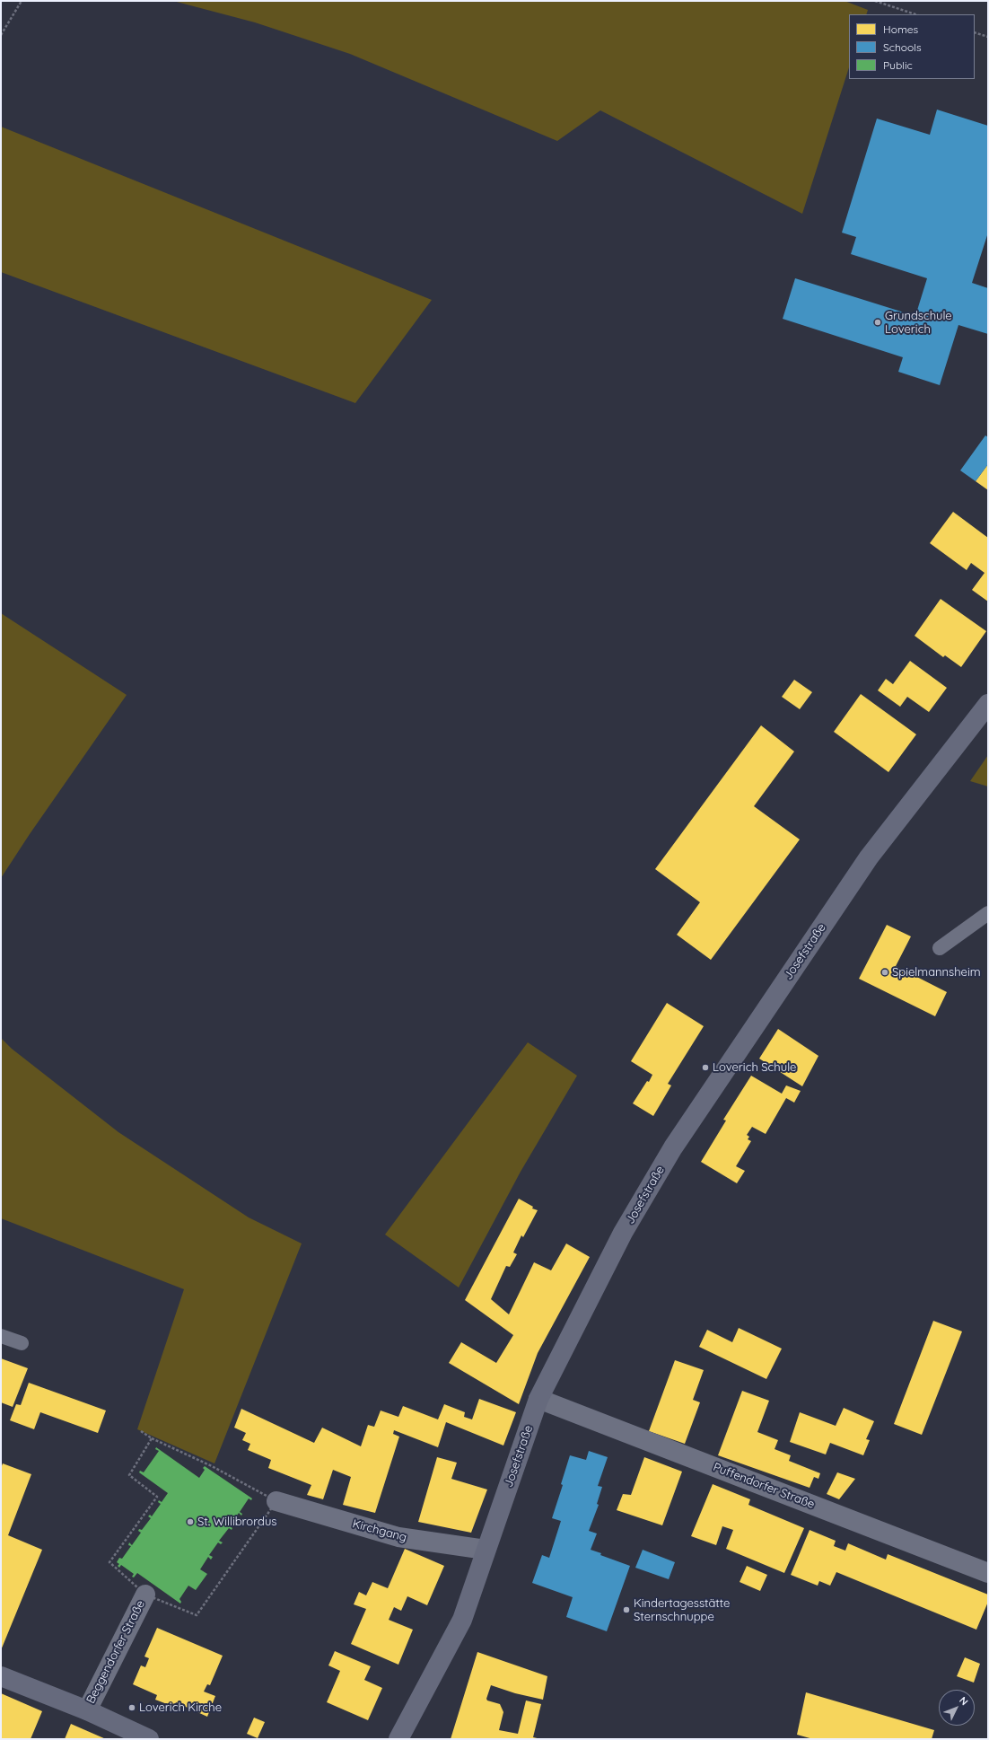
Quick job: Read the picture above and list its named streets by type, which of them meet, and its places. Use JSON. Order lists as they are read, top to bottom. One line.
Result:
{"streets":{"street":["Josefstraße","Puffendorfer Straße","Kirchgang","Beggendorfer Straße"]},"crossings":[["Josefstraße","Puffendorfer Straße"],["Josefstraße","Kirchgang"]],"places":["Grundschule Loverich","Spielmannsheim","Loverich Schule","St. Willibrordus","Kindertagesstätte Sternschnuppe","Loverich Kirche"],"legend":["Homes","Schools","Public"],"north":"top right"}
